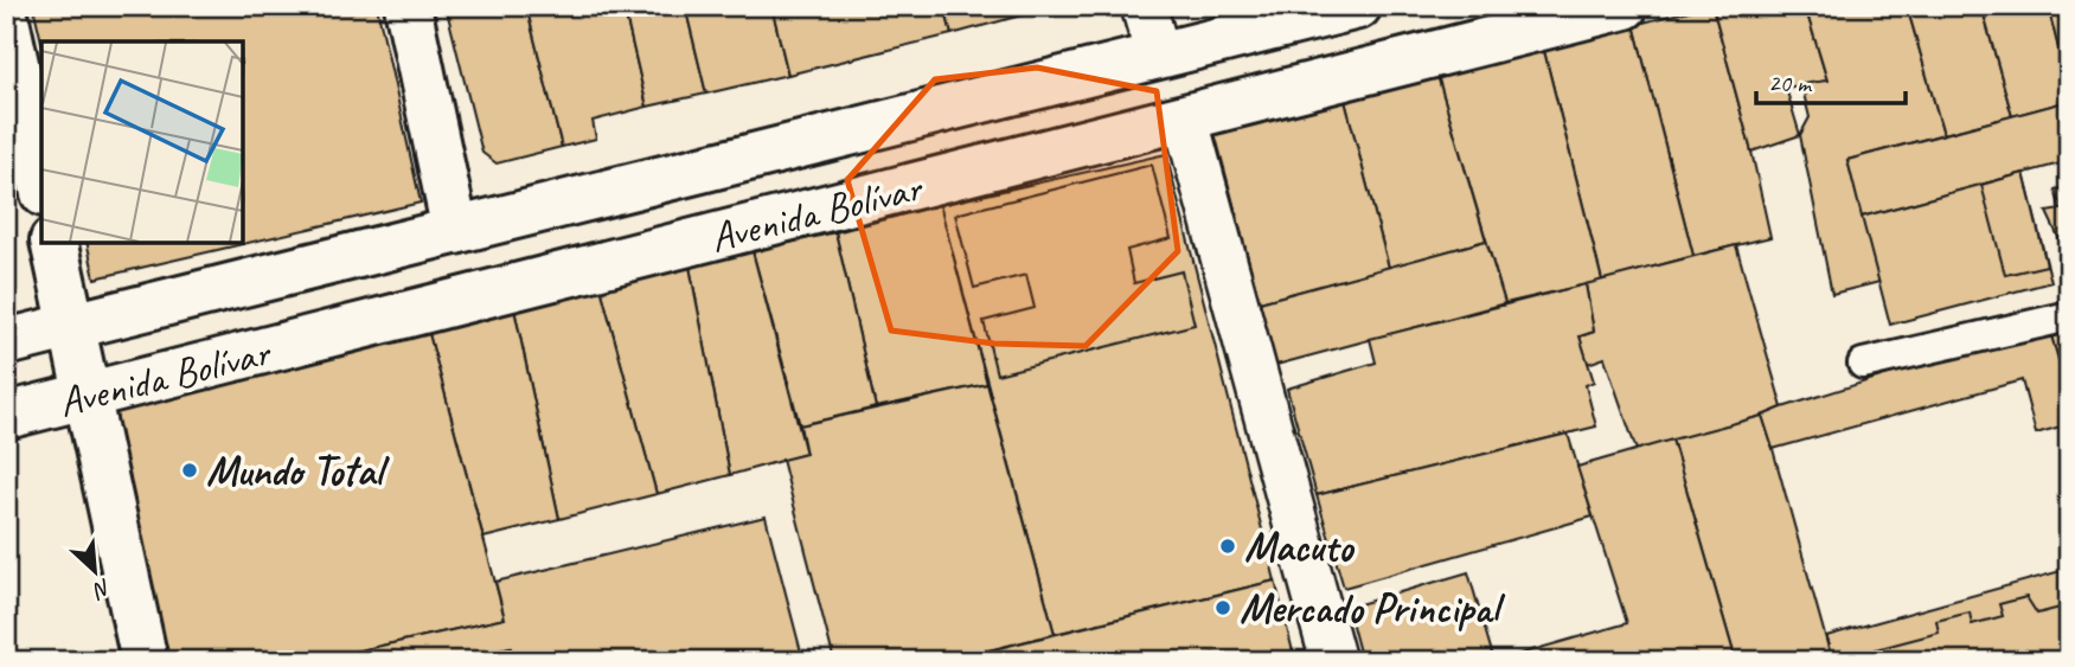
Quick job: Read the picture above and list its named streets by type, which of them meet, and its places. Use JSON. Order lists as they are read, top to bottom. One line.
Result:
{"streets":{"main road":["Avenida Bolívar"]},"places":["Mundo Total","Macuto","Mercado Principal"],"scale_bar":"20 m","north":"bottom right"}
